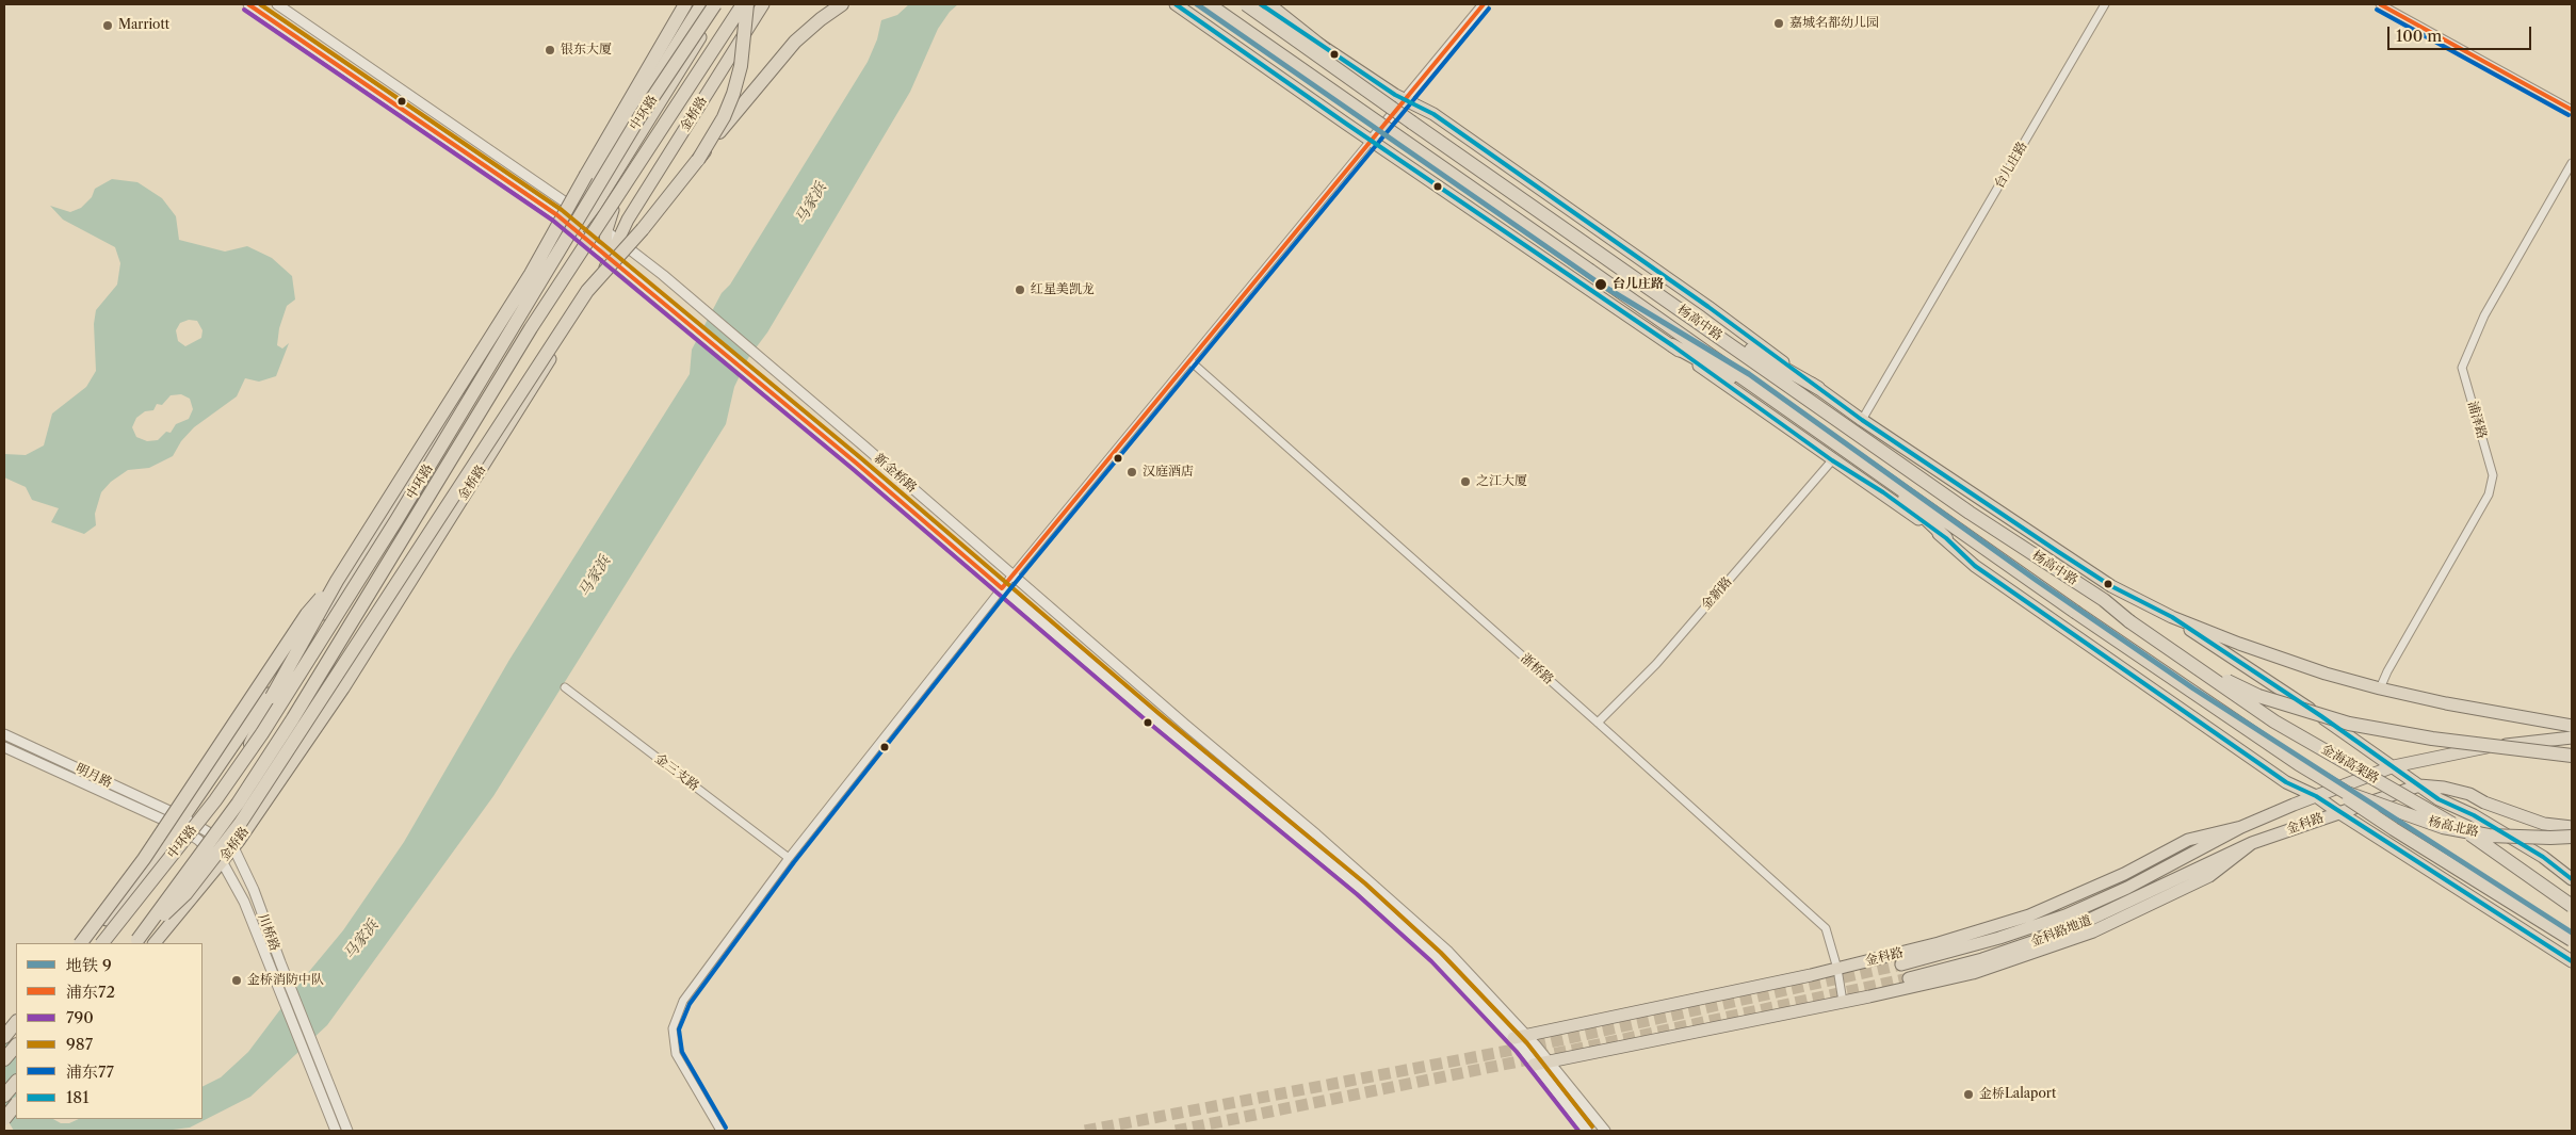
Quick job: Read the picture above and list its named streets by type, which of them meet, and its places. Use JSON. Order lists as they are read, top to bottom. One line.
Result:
{"streets":{"highway":["中环路","杨高中路","金海高架路","杨高北路"],"main road":["金桥路","金科路","金科路地道"],"street":["台儿庄路","浦泽路","新金桥路","金新路","浙桥路","金三支路","明月路","川桥路"]},"crossings":[["金桥路","新金桥路"],["金桥路","川桥路"],["台儿庄路","杨高中路"],["杨高中路","金海高架路"],["杨高中路","杨高北路"],["新金桥路","金科路"],["金新路","浙桥路"],["浙桥路","金科路"],["金海高架路","杨高北路"],["明月路","川桥路"],["金科路","金科路地道"]],"water":["马家浜"],"places":["嘉城名都幼儿园","Marriott","银东大厦","台儿庄路","红星美凯龙","汉庭酒店","之江大厦","金桥消防中队","金桥Lalaport"],"lines":["metro line 9","transit line 浦东72","transit line 987","transit line 181","transit line 浦东77","transit line 790"],"legend":["地铁 9","浦东72","790","987","浦东77","181"],"scale_bar":"100 m"}
